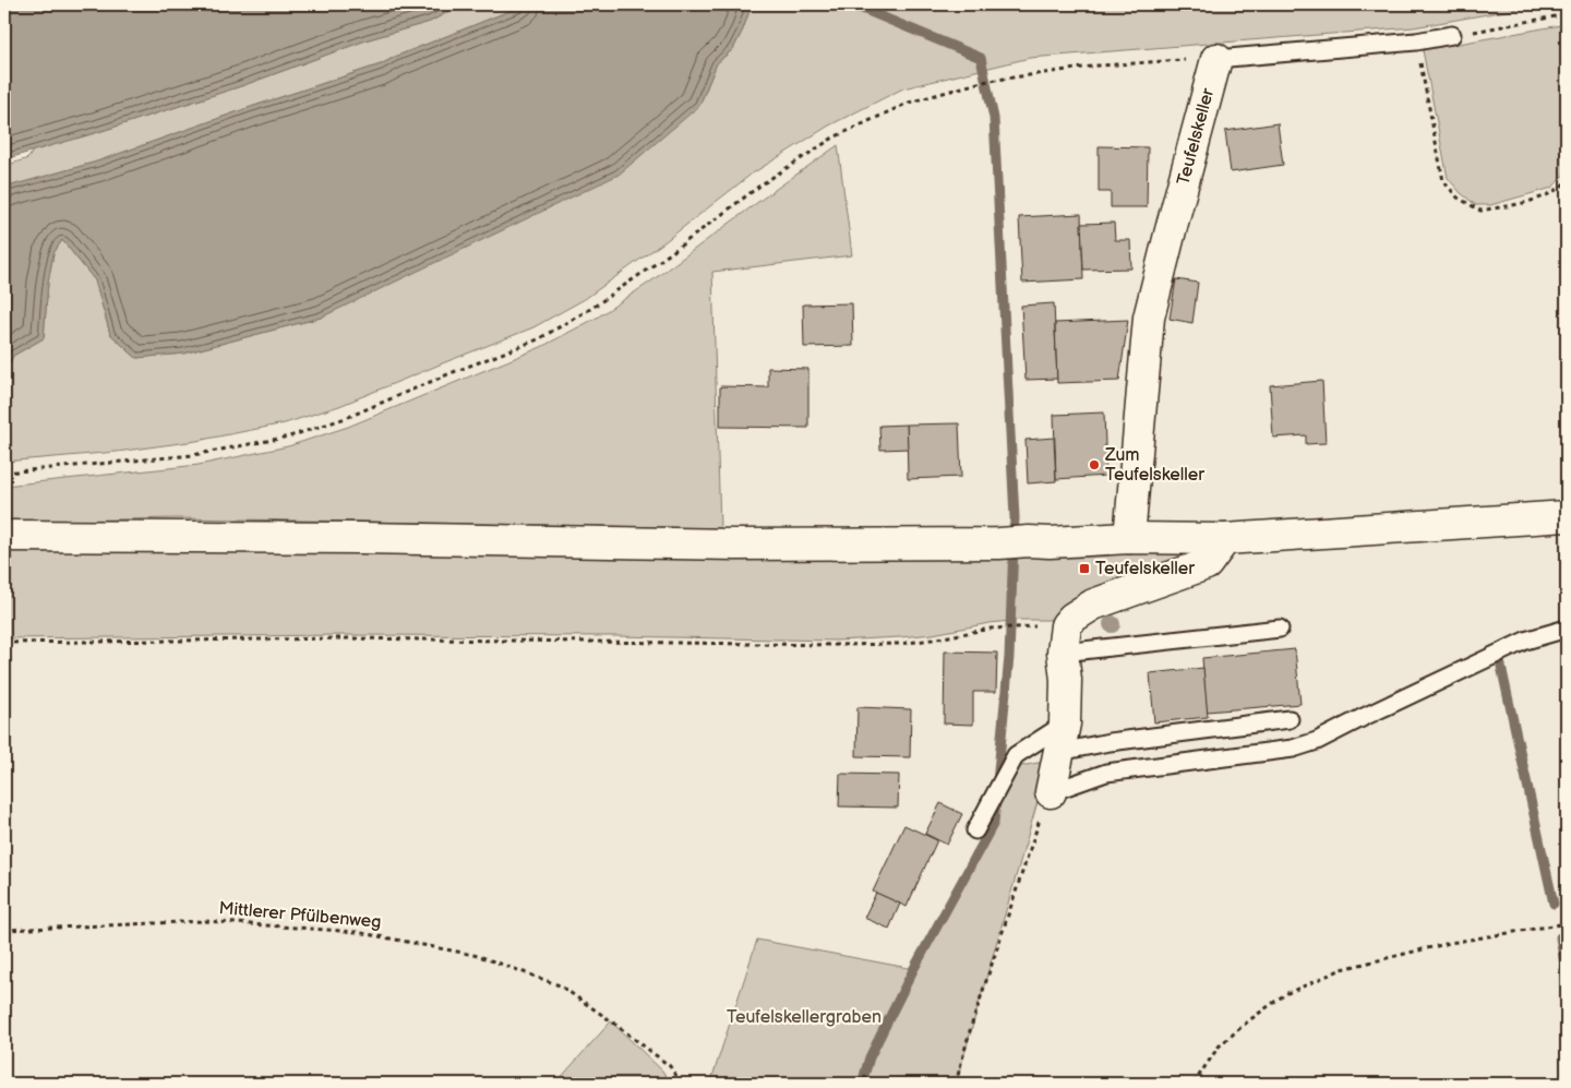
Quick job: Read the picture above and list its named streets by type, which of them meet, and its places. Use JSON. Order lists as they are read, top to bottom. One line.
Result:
{"streets":{"main road":["Teufelskeller"],"path":["Mittlerer Pfülbenweg"]},"parks":["Teufelskellergraben"],"places":{"other":["Zum Teufelskeller"],"transit":["Teufelskeller"]}}
